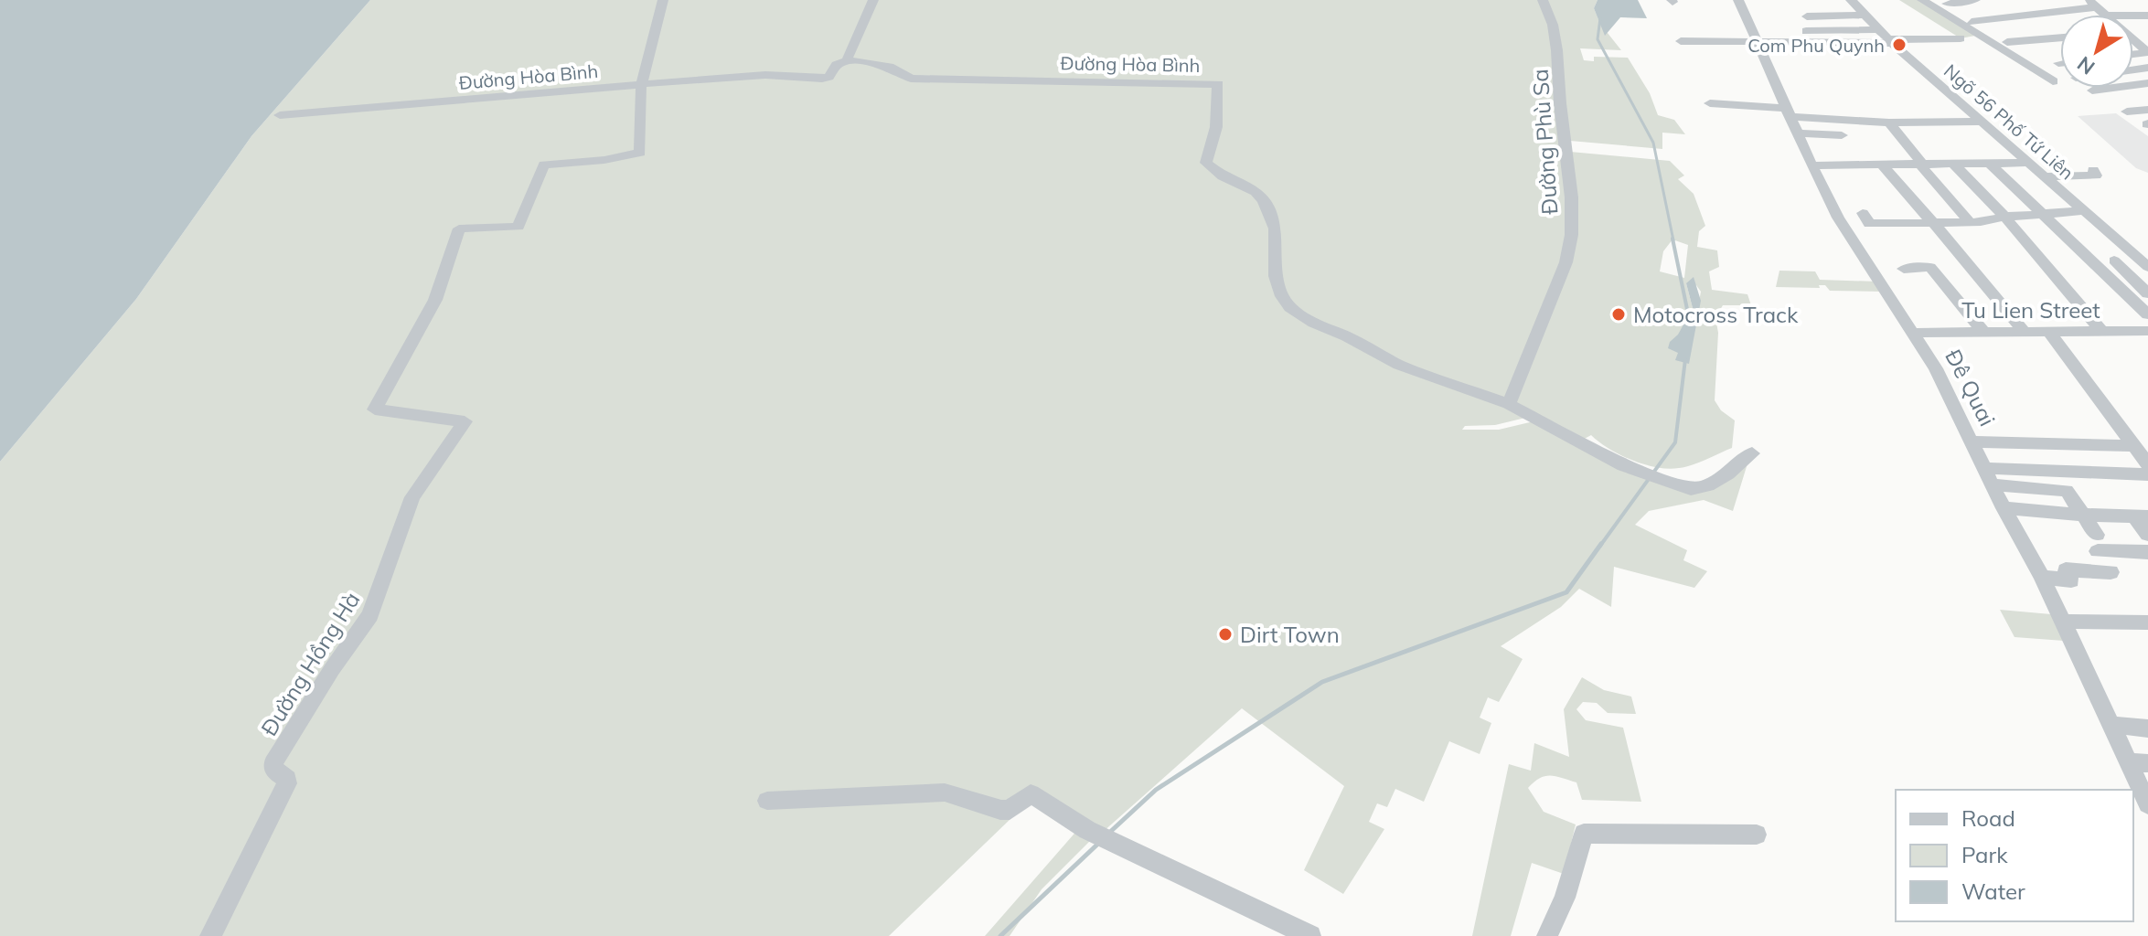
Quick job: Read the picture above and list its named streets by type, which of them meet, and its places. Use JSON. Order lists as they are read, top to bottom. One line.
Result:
{"streets":{"street":["Đường Hòa Bình","Ngõ 56 Phố Tứ Liên","Đường Phù Sa","Tu Lien Street","Đê Quai","Đường Hồng Hà"]},"crossings":[["Đường Hòa Bình","Đường Phù Sa"],["Đường Hòa Bình","Đường Hồng Hà"],["Tu Lien Street","Đê Quai"]],"places":["Com Phu Quynh","Motocross Track","Dirt Town"],"legend":["Road","Park","Water"],"north":"bottom left"}
